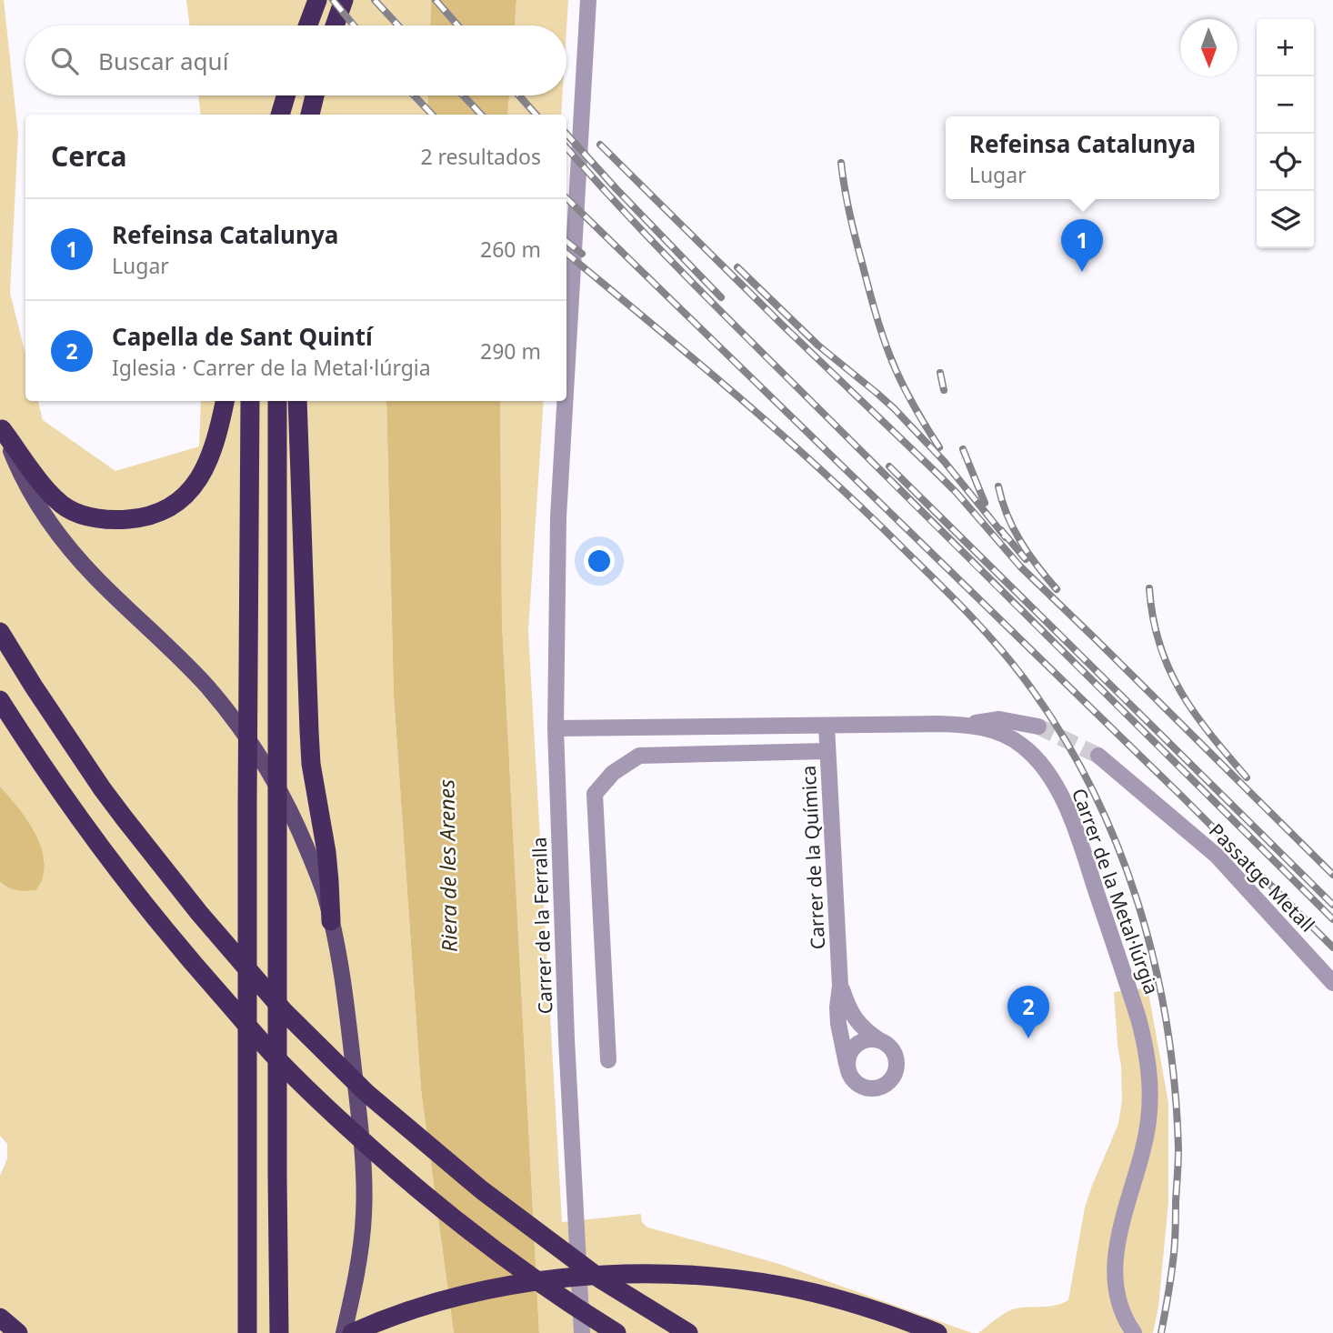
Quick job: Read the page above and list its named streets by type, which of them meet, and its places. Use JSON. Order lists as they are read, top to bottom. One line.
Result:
{"streets":{"street":["Carrer de la Química","Passatge Metall","Carrer de la Metal·lúrgia","Carrer de la Ferralla"]},"crossings":[["Carrer de la Química","Carrer de la Metal·lúrgia"],["Carrer de la Metal·lúrgia","Carrer de la Ferralla"]],"water":["Riera de les Arenes"],"north":"bottom","page":{"map_buttons":["+","−"],"search":"Buscar aquí","heading":["Cerca","2 resultados"],"popup":["Refeinsa Catalunya","Lugar"],"list":[{"mark":"1","name":"Refeinsa Catalunya","note":"Lugar","value":"260 m"},{"mark":"2","name":"Capella de Sant Quintí","note":"Iglesia · Carrer de la Metal·lúrgia","value":"290 m"}],"pins":["1","2"]}}
